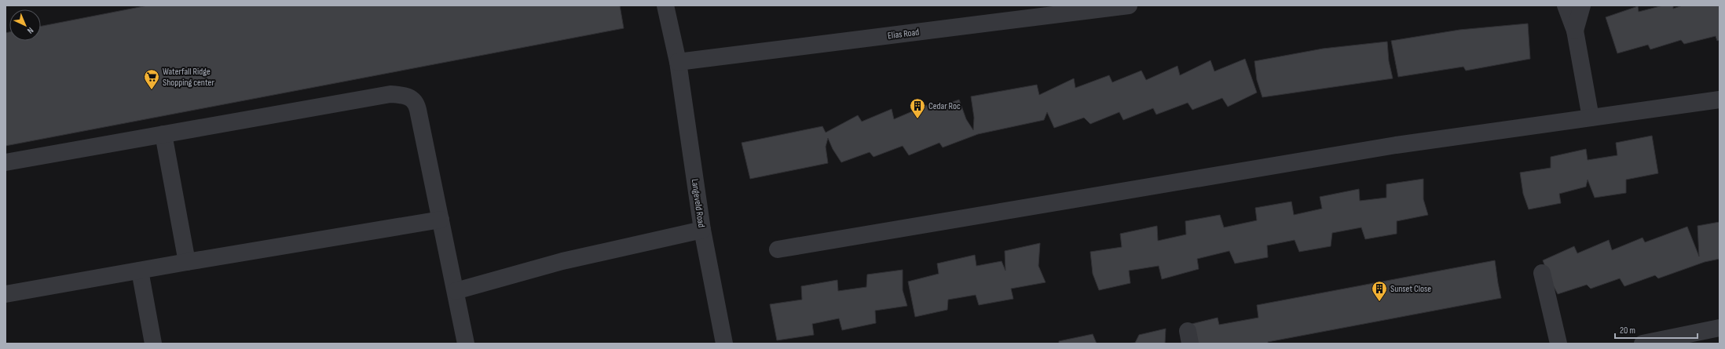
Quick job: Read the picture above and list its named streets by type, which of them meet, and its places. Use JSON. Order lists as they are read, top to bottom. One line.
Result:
{"streets":{"street":["Elias Road","Langeveld Road"]},"crossings":[["Elias Road","Langeveld Road"]],"places":{"supermarket":["Waterfall Ridge Shopping center"],"building":["Cedar Roc","Sunset Close"]},"scale_bar":"20 m","north":"bottom right"}
